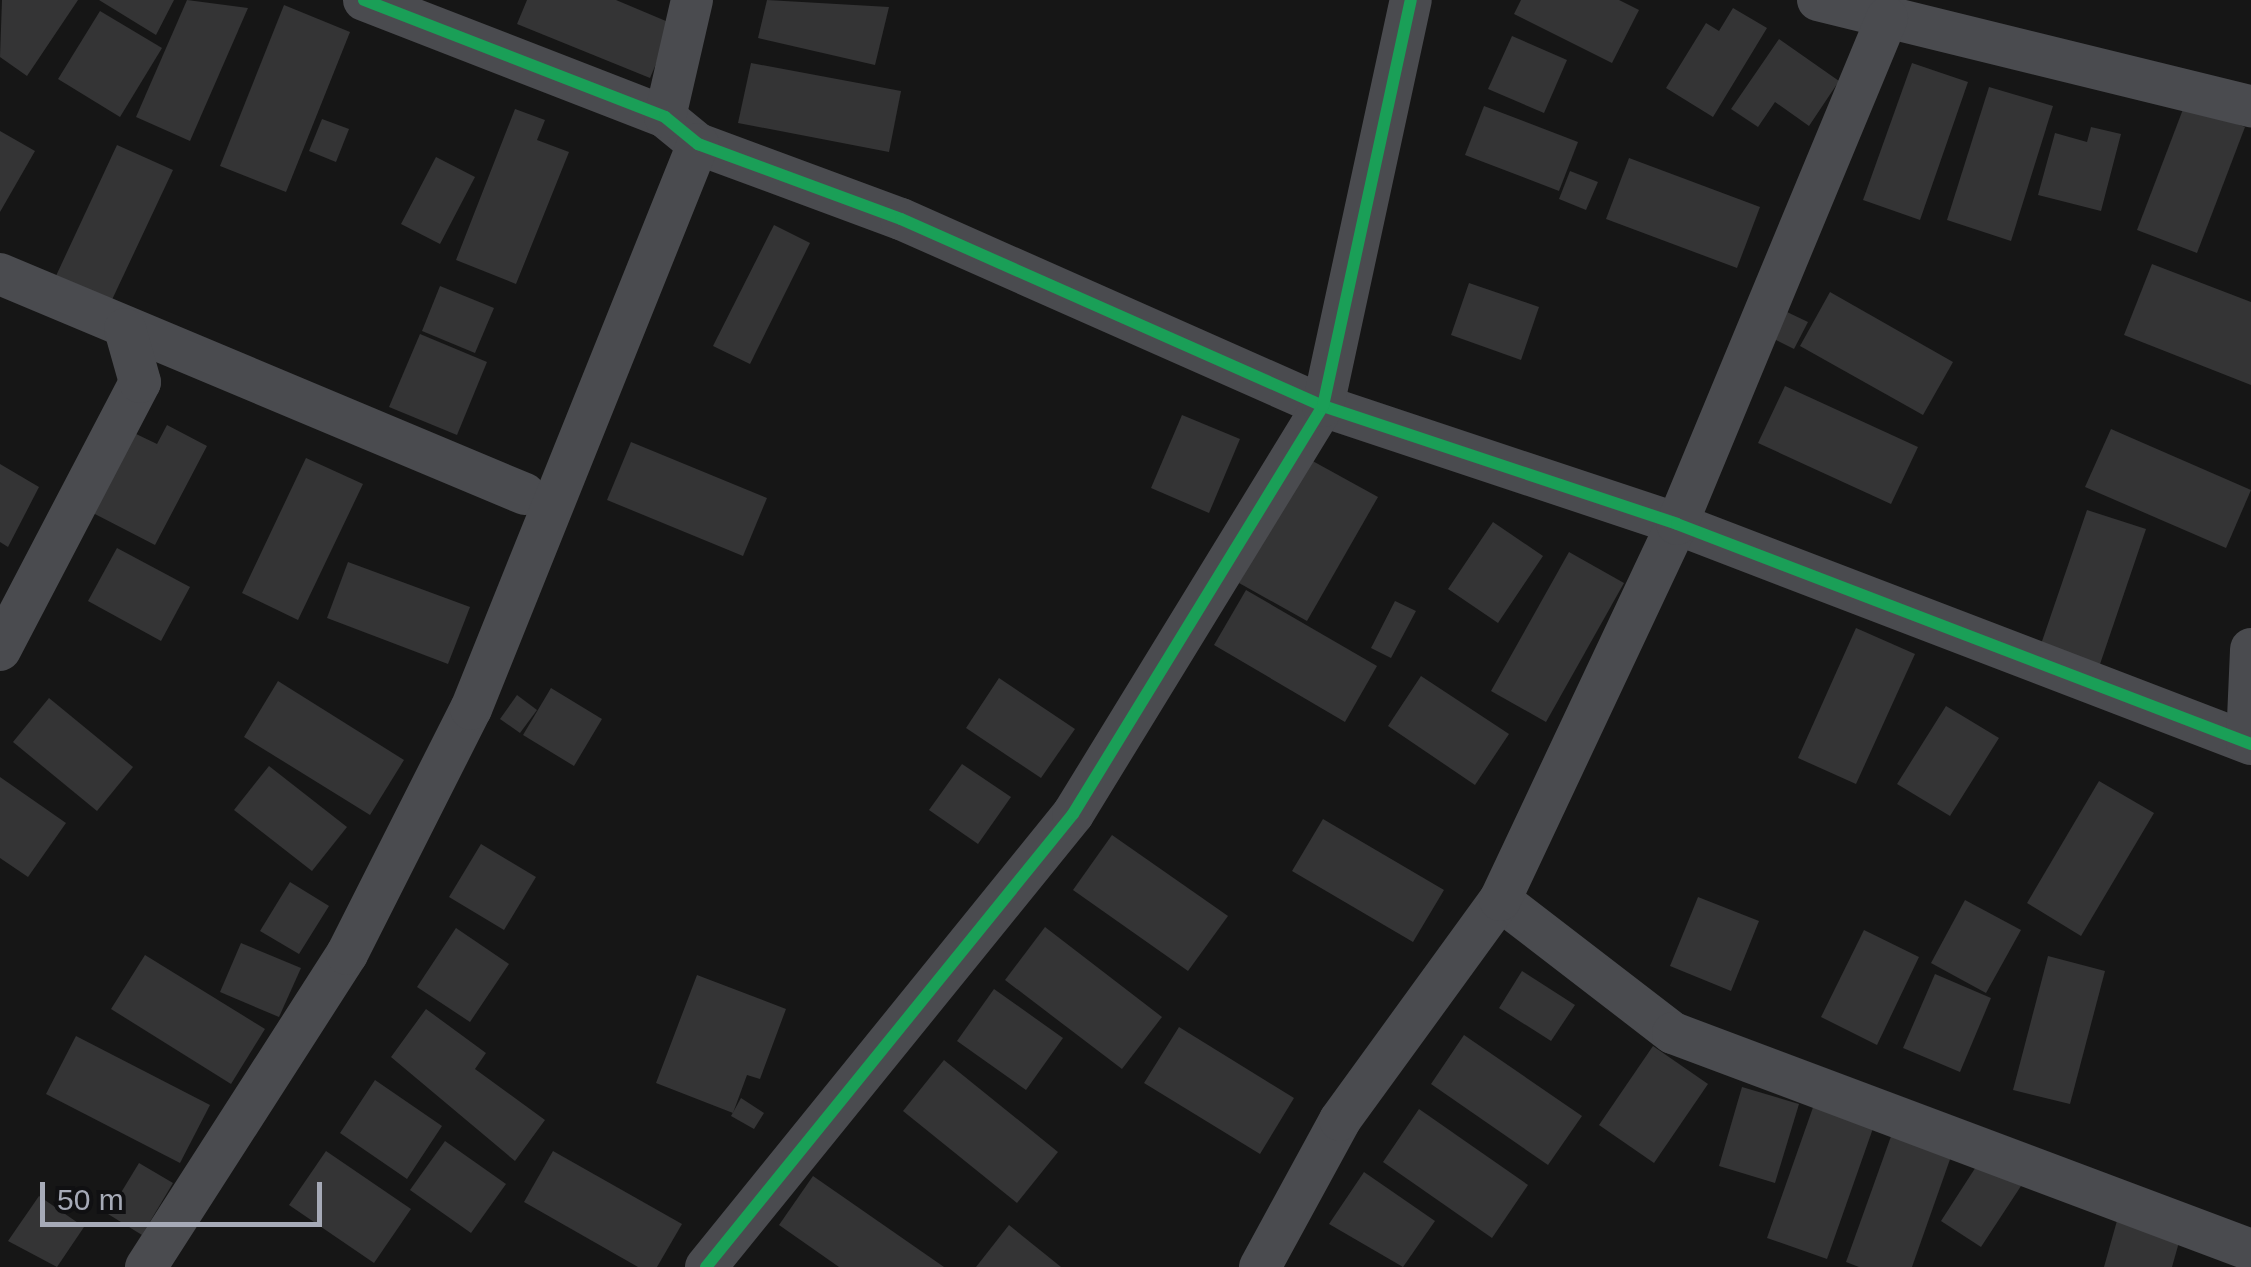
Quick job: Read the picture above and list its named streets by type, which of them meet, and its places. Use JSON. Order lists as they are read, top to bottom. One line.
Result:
{"scale_bar":"50 m"}
